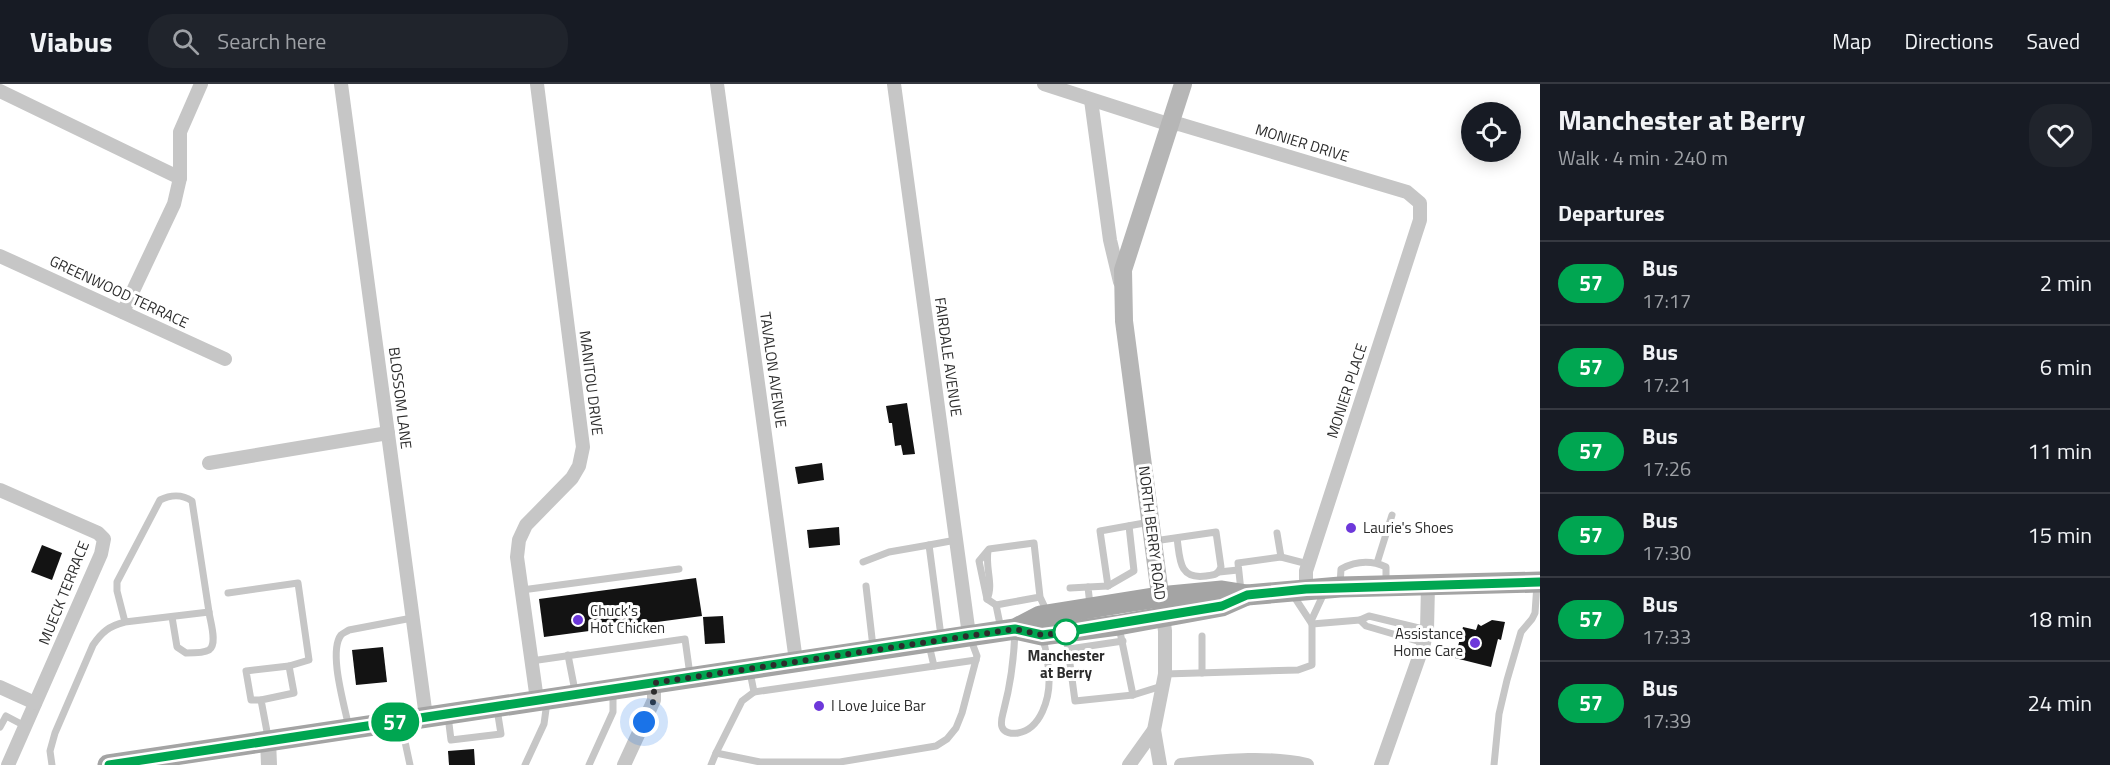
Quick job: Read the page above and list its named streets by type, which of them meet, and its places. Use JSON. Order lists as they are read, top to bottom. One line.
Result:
{"streets":{"main road":["NORTH BERRY ROAD"],"street":["MONIER DRIVE","GREENWOOD TERRACE","FAIRDALE AVENUE","TAVALON AVENUE","MANITOU DRIVE","MONIER PLACE","BLOSSOM LANE","MUECK TERRACE"]},"crossings":[["MONIER DRIVE","MONIER PLACE"],["MONIER DRIVE","NORTH BERRY ROAD"]],"places":["Laurie's Shoes","Chuck's Hot Chicken","Manchester at Berry","Assistance Home Care","I Love Juice Bar"],"lines":["bus line 57"],"page":{"header":"Viabus","search":"Search here","nav":["Map","Directions","Saved"],"on_map":"57","heading":[["Manchester at Berry","Walk · 4 min · 240 m"],"Departures"],"list":[{"mark":"57","name":"Bus","note":"17:17","value":"2 min"},{"mark":"57","name":"Bus","note":"17:21","value":"6 min"},{"mark":"57","name":"Bus","note":"17:26","value":"11 min"},{"mark":"57","name":"Bus","note":"17:30","value":"15 min"},{"mark":"57","name":"Bus","note":"17:33","value":"18 min"},{"mark":"57","name":"Bus","note":"17:39","value":"24 min"}]}}
